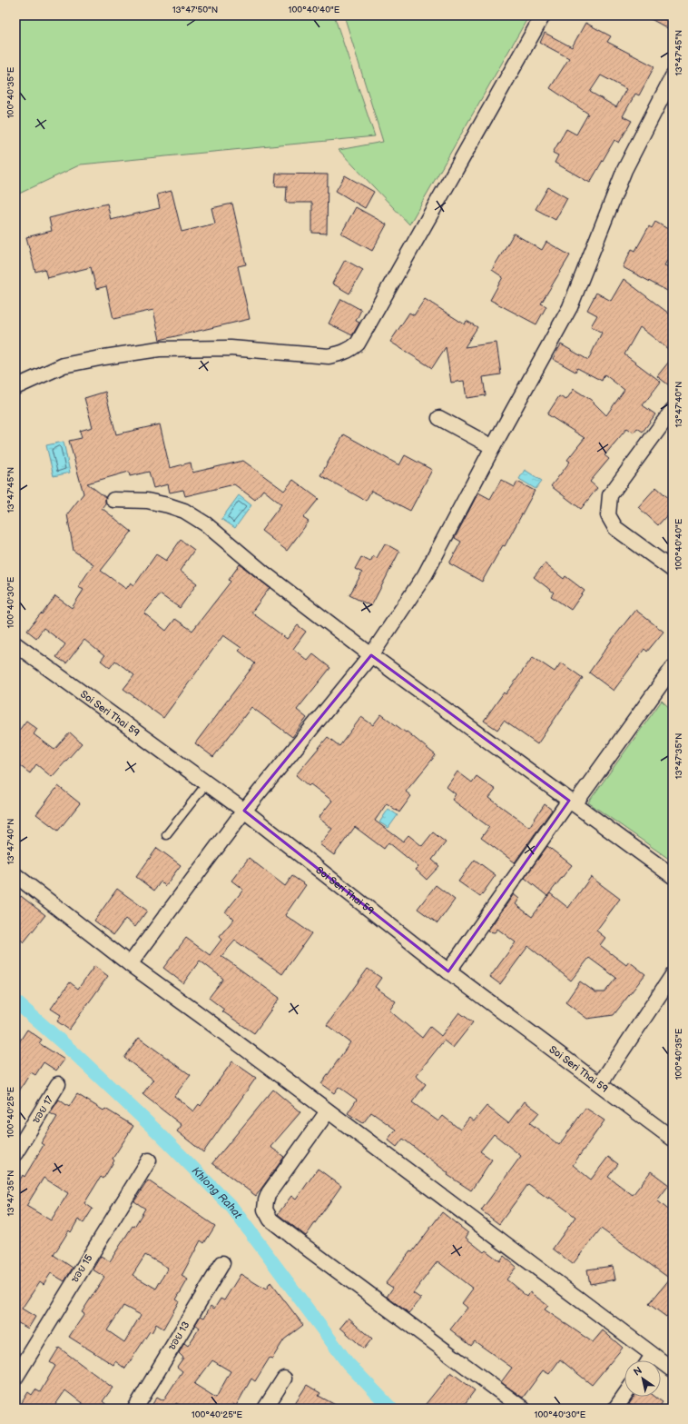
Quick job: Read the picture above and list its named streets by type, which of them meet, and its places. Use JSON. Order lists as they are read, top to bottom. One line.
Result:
{"streets":{"street":["Soi Seri Thai 59","ซอย 17","ซอย 15","ซอย 13"]},"water":["Khlong Rahat"],"north":"top left","coordinates":["13°47'50\"N","100°40'40\"E","13°47'45\"N","100°40'35\"E","13°47'40\"N","100°40'30\"E","13°47'35\"N","100°40'25\"E"]}
